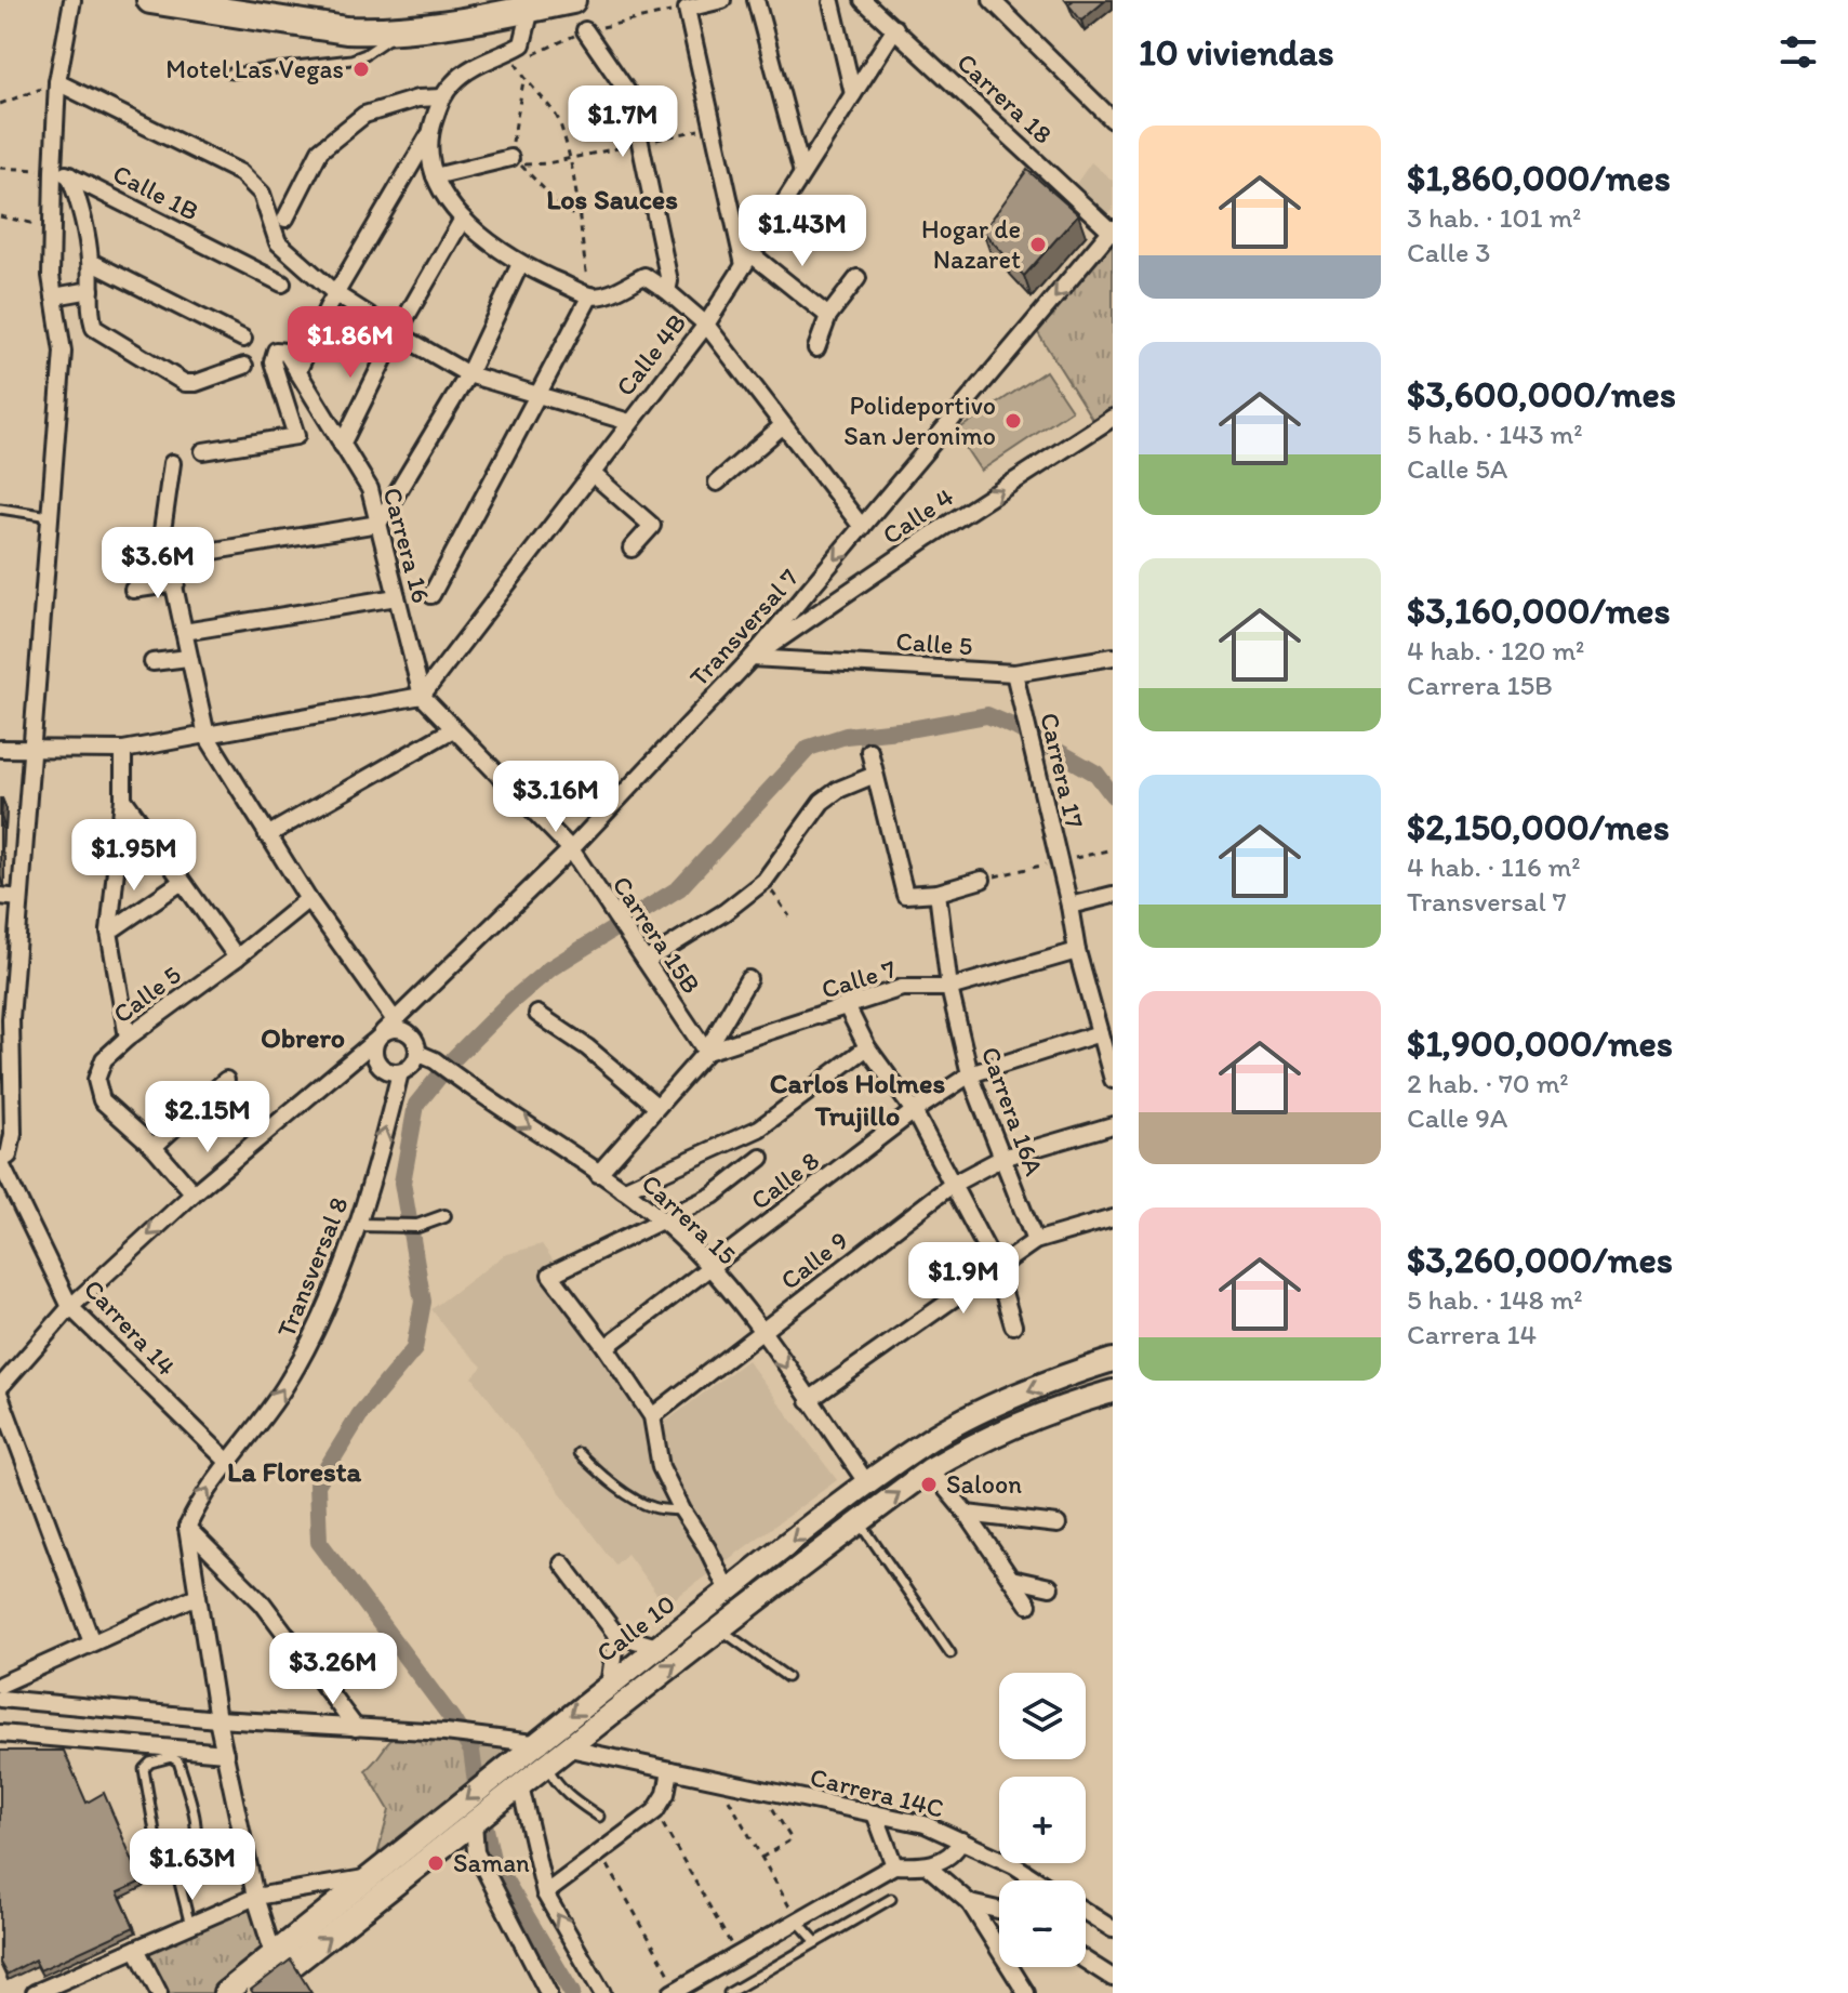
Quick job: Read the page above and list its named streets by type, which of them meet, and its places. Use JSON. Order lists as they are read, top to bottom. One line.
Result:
{"streets":{"main road":["Calle 10"],"street":["Carrera 18","Calle 1B","Calle 4B","Calle 4","Carrera 16","Transversal 7","Calle 5","Carrera 17","Carrera 15B","Calle 7","Carrera 16A","Calle 8","Carrera 15","Calle 9","Transversal 8","Carrera 14","Carrera 14C"]},"crossings":[["Carrera 18","Calle 4B"],["Carrera 18","Transversal 7"],["Calle 4B","Carrera 16"],["Calle 4B","Carrera 15B"],["Calle 4","Transversal 7"],["Calle 4","Calle 5"],["Carrera 16","Carrera 15B"],["Transversal 7","Calle 5"],["Transversal 7","Carrera 15B"],["Transversal 7","Carrera 15"],["Transversal 7","Transversal 8"],["Transversal 7","Carrera 14"],["Calle 5","Carrera 17"],["Carrera 17","Calle 7"],["Carrera 17","Calle 8"],["Carrera 15B","Calle 7"],["Calle 7","Carrera 16A"],["Carrera 16A","Calle 8"],["Carrera 16A","Calle 9"],["Calle 8","Carrera 15"],["Carrera 15","Calle 9"],["Carrera 15","Transversal 8"],["Carrera 15","Calle 10"],["Transversal 8","Carrera 14"],["Calle 10","Carrera 14C"]],"one_way":["Calle 4","Transversal 7","Transversal 8"],"districts":["Los Sauces","Obrero","Carlos Holmes Trujillo","La Floresta"],"places":["Motel Las Vegas","Hogar de Nazaret","Polideportivo San Jeronimo","Saloon","Saman"],"page":{"heading":"10 viviendas","price":["$1.7M","$1.43M","$1.86M","$3.6M","$3.16M","$1.95M","$2.15M","$1.9M","$3.26M","$1.63M"],"list":[{"name":"$1,860,000/mes","note":"3 hab. · 101 m² · Calle 3"},{"name":"$3,600,000/mes","note":"5 hab. · 143 m² · Calle 5A"},{"name":"$3,160,000/mes","note":"4 hab. · 120 m² · Carrera 15B"},{"name":"$2,150,000/mes","note":"4 hab. · 116 m² · Transversal 7"},{"name":"$1,900,000/mes","note":"2 hab. · 70 m² · Calle 9A"},{"name":"$3,260,000/mes","note":"5 hab. · 148 m² · Carrera 14"}],"map_buttons":["+","−"]}}
